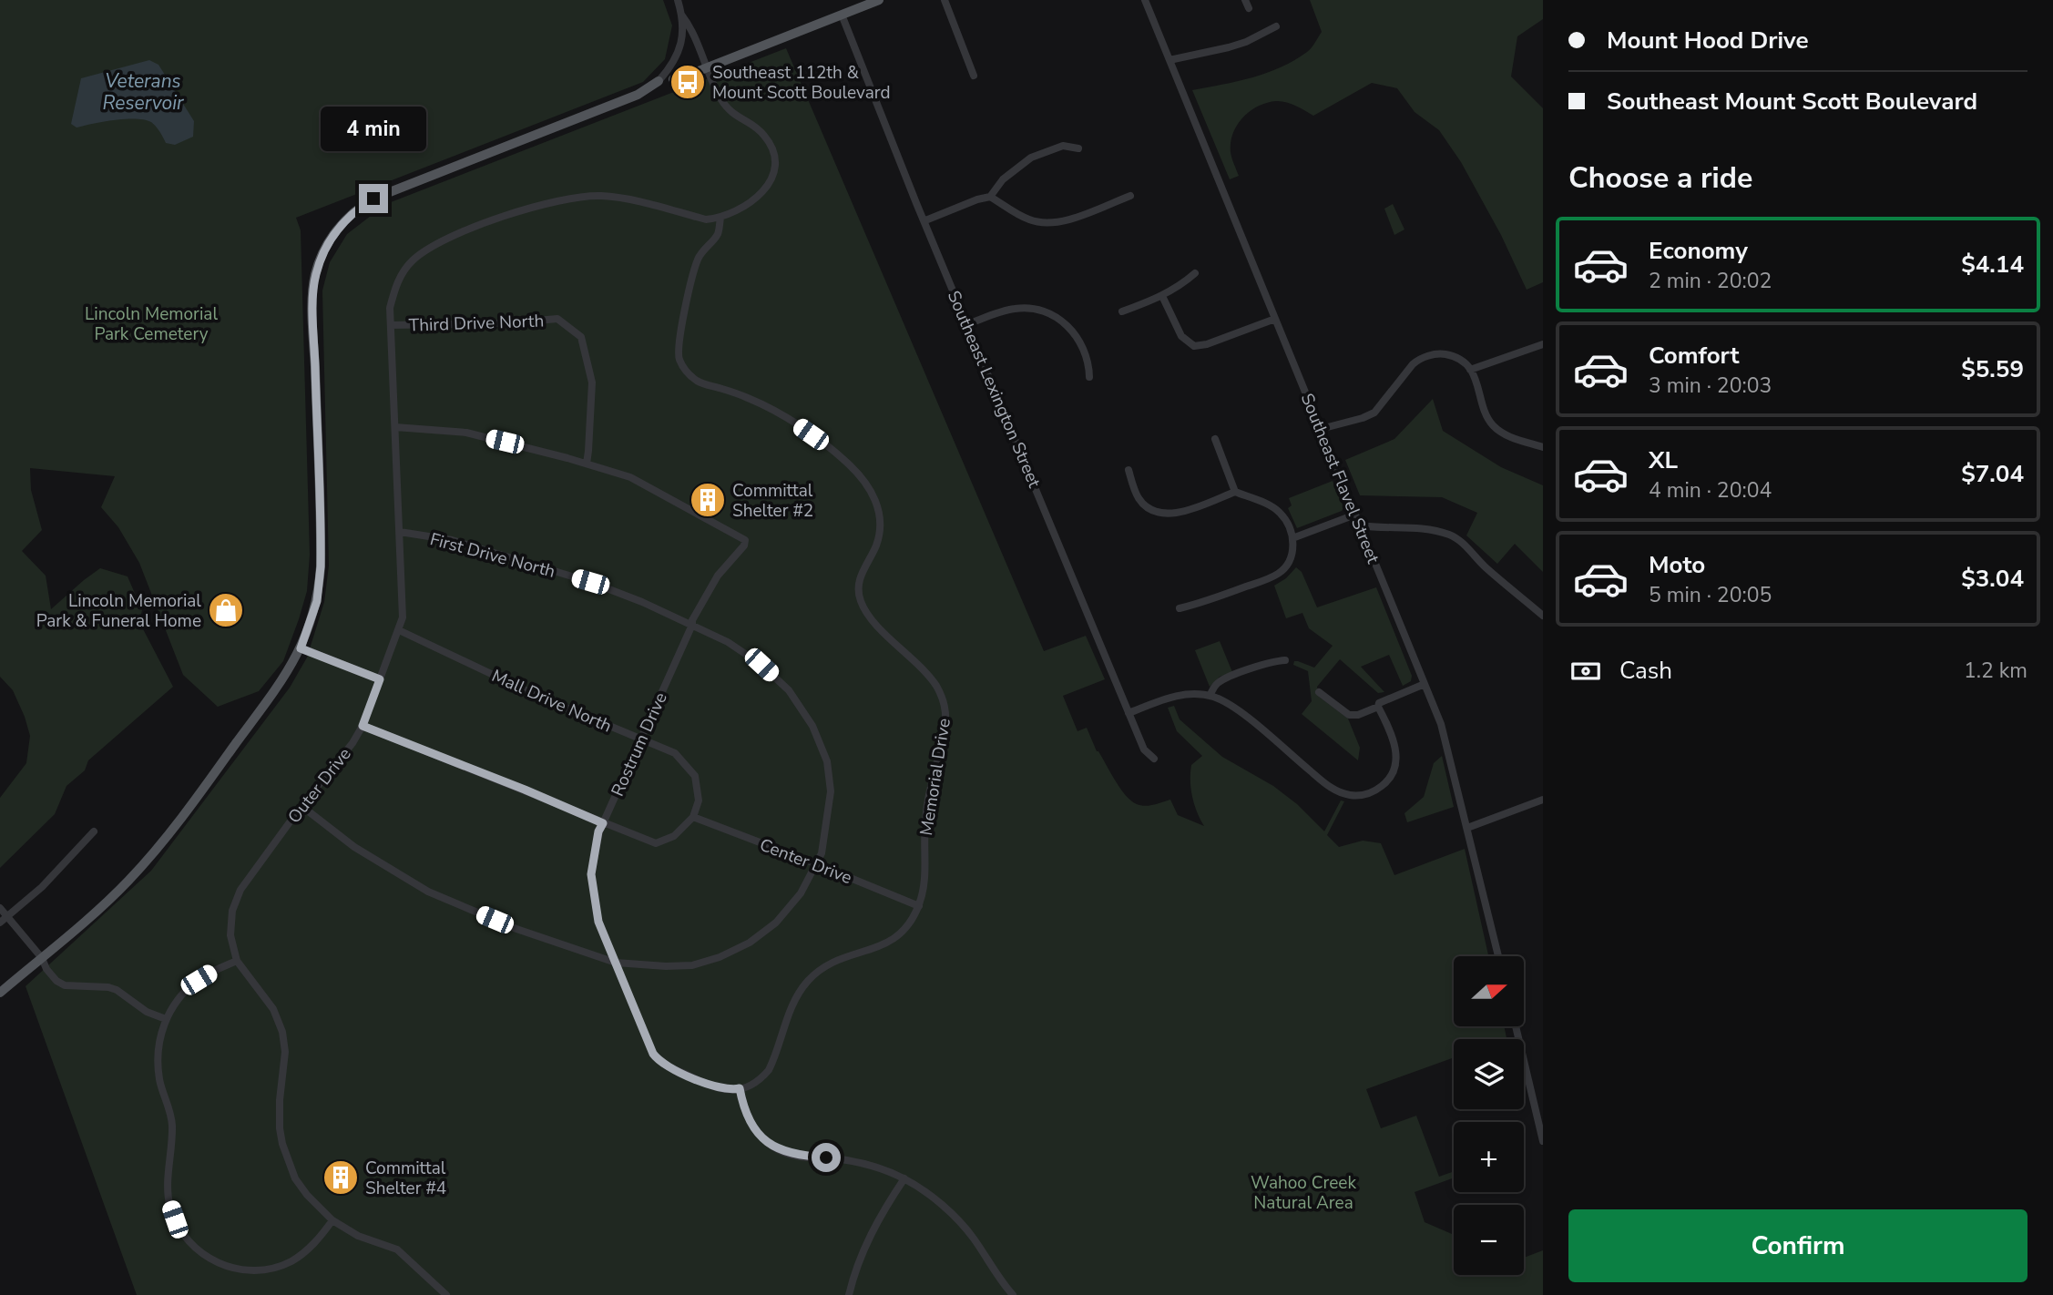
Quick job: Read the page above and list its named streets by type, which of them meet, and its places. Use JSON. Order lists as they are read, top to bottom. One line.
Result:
{"streets":{"street":["Third Drive North","Southeast Lexington Street","Southeast Flavel Street","First Drive North","Mall Drive North","Rostrum Drive","Memorial Drive","Outer Drive","Center Drive"]},"crossings":[["Third Drive North","Rostrum Drive"],["Third Drive North","Outer Drive"],["First Drive North","Rostrum Drive"],["First Drive North","Outer Drive"],["First Drive North","Center Drive"],["Mall Drive North","Rostrum Drive"],["Mall Drive North","Outer Drive"],["Mall Drive North","Center Drive"],["Memorial Drive","Outer Drive"],["Memorial Drive","Center Drive"]],"water":["Veterans Reservoir"],"parks":["Lincoln Memorial Park Cemetery","Wahoo Creek Natural Area"],"places":{"bus stop":["Southeast 112th & Mount Scott Boulevard"],"building":["Committal Shelter #2","Committal Shelter #4"],"shop":["Lincoln Memorial Park & Funeral Home"]},"north":"right","page":{"banner":["Mount Hood Drive","Southeast Mount Scott Boulevard"],"bubble":"4 min","heading":"Choose a ride","list":[{"name":"Economy","note":"2 min · 20:02","value":"$4.14"},{"name":"Comfort","note":"3 min · 20:03","value":"$5.59"},{"name":"XL","note":"4 min · 20:04","value":"$7.04"},{"name":"Moto","note":"5 min · 20:05","value":"$3.04"}],"pay":["Cash","1.2 km"],"map_buttons":["+","−"],"buttons":"Confirm"}}
